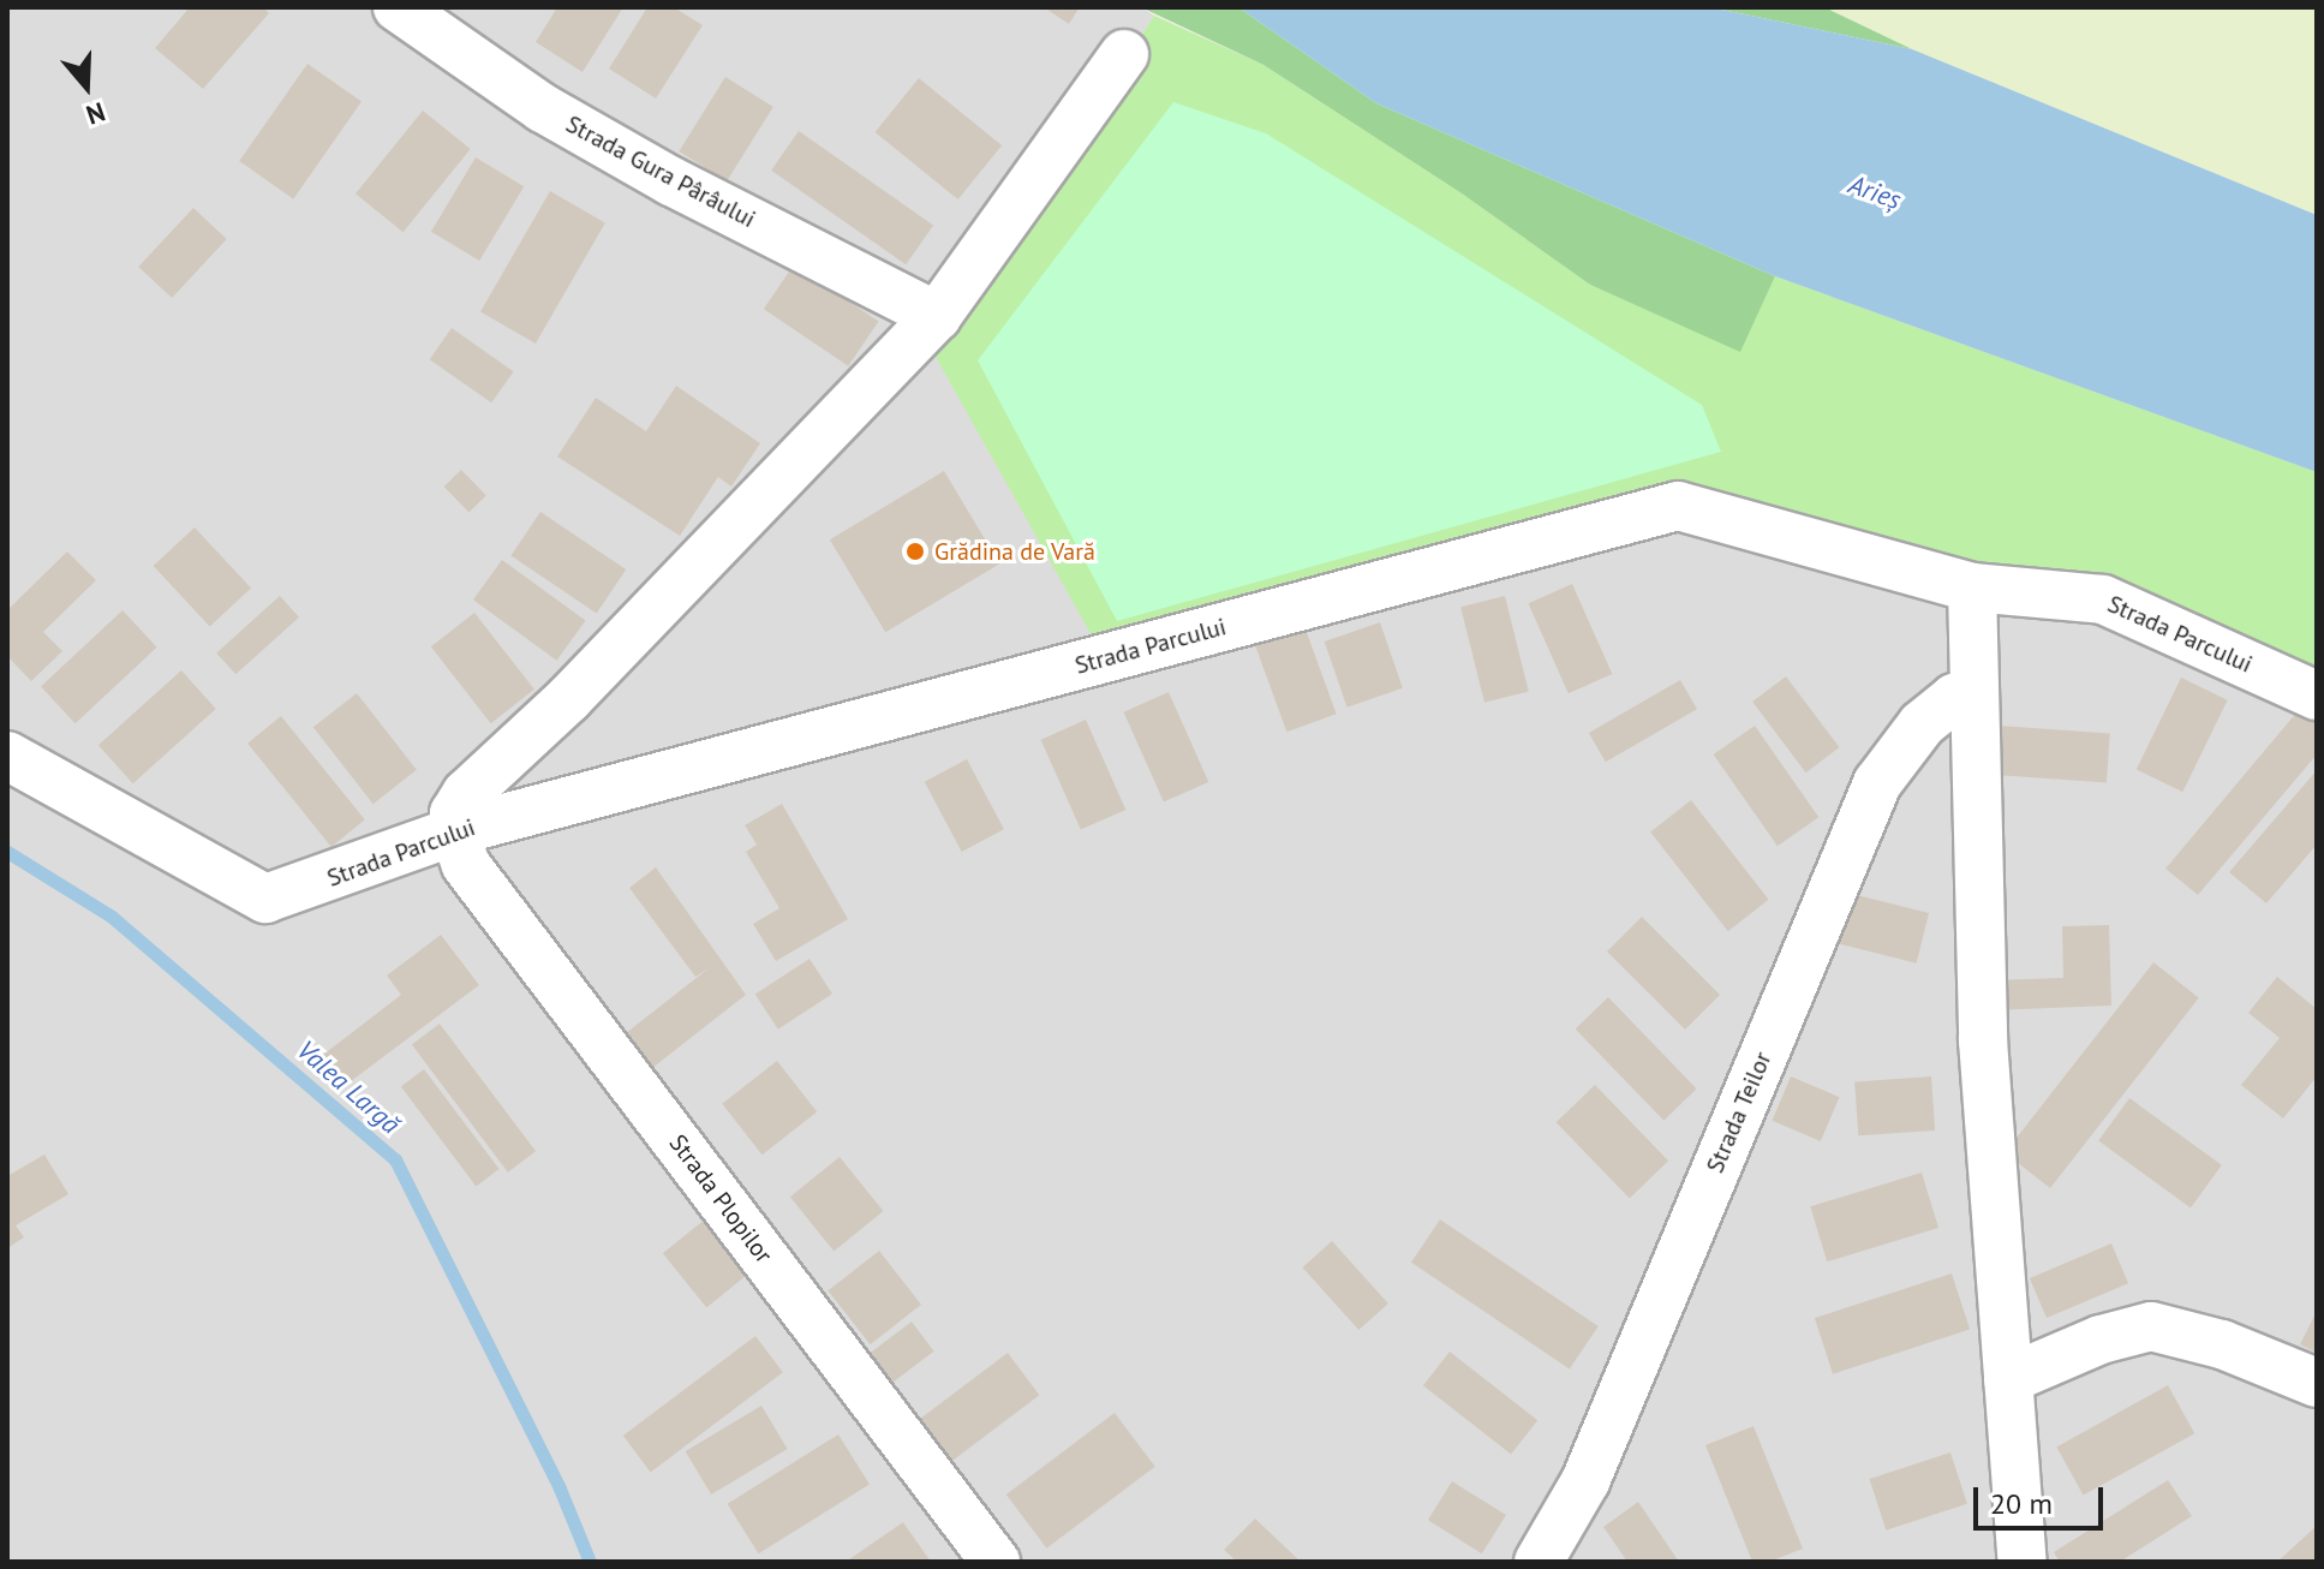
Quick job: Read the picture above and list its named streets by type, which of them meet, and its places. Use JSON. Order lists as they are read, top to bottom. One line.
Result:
{"streets":{"street":["Strada Gura Pârâului","Strada Parcului","Strada Teilor","Strada Plopilor"]},"crossings":[["Strada Parcului","Strada Plopilor"]],"water":["Arieș","Valea Largă"],"places":["Grădina de Vară"],"scale_bar":"20 m","north":"bottom"}
